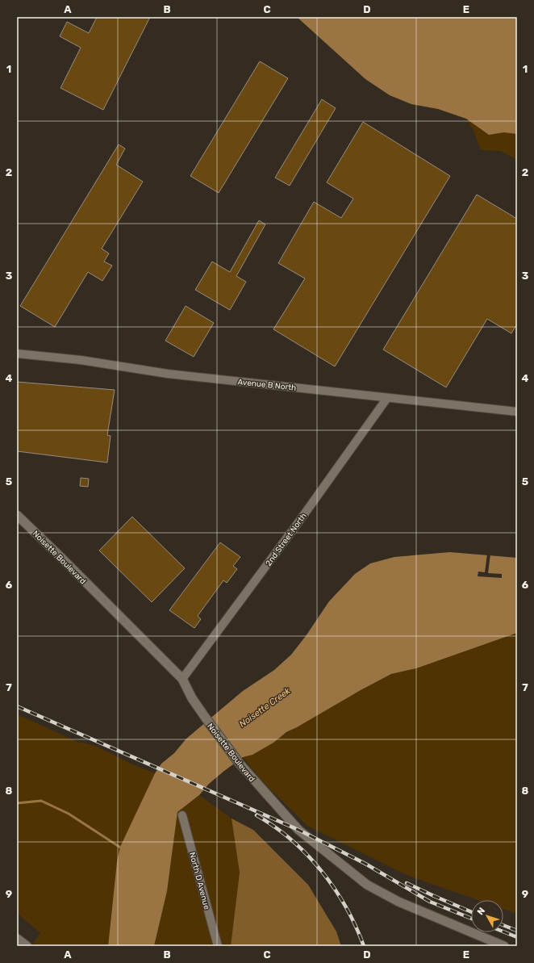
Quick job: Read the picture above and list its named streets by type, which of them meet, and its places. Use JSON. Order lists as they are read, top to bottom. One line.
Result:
{"streets":{"street":["Avenue B North","2nd Street North","Noisette Boulevard","North D Avenue"]},"crossings":[["Avenue B North","2nd Street North"],["2nd Street North","Noisette Boulevard"]],"water":["Noisette Creek"],"north":"top left","grid":{"columns":["A","B","C","D","E"],"rows":["1","2","3","4","5","6","7","8","9"]}}
